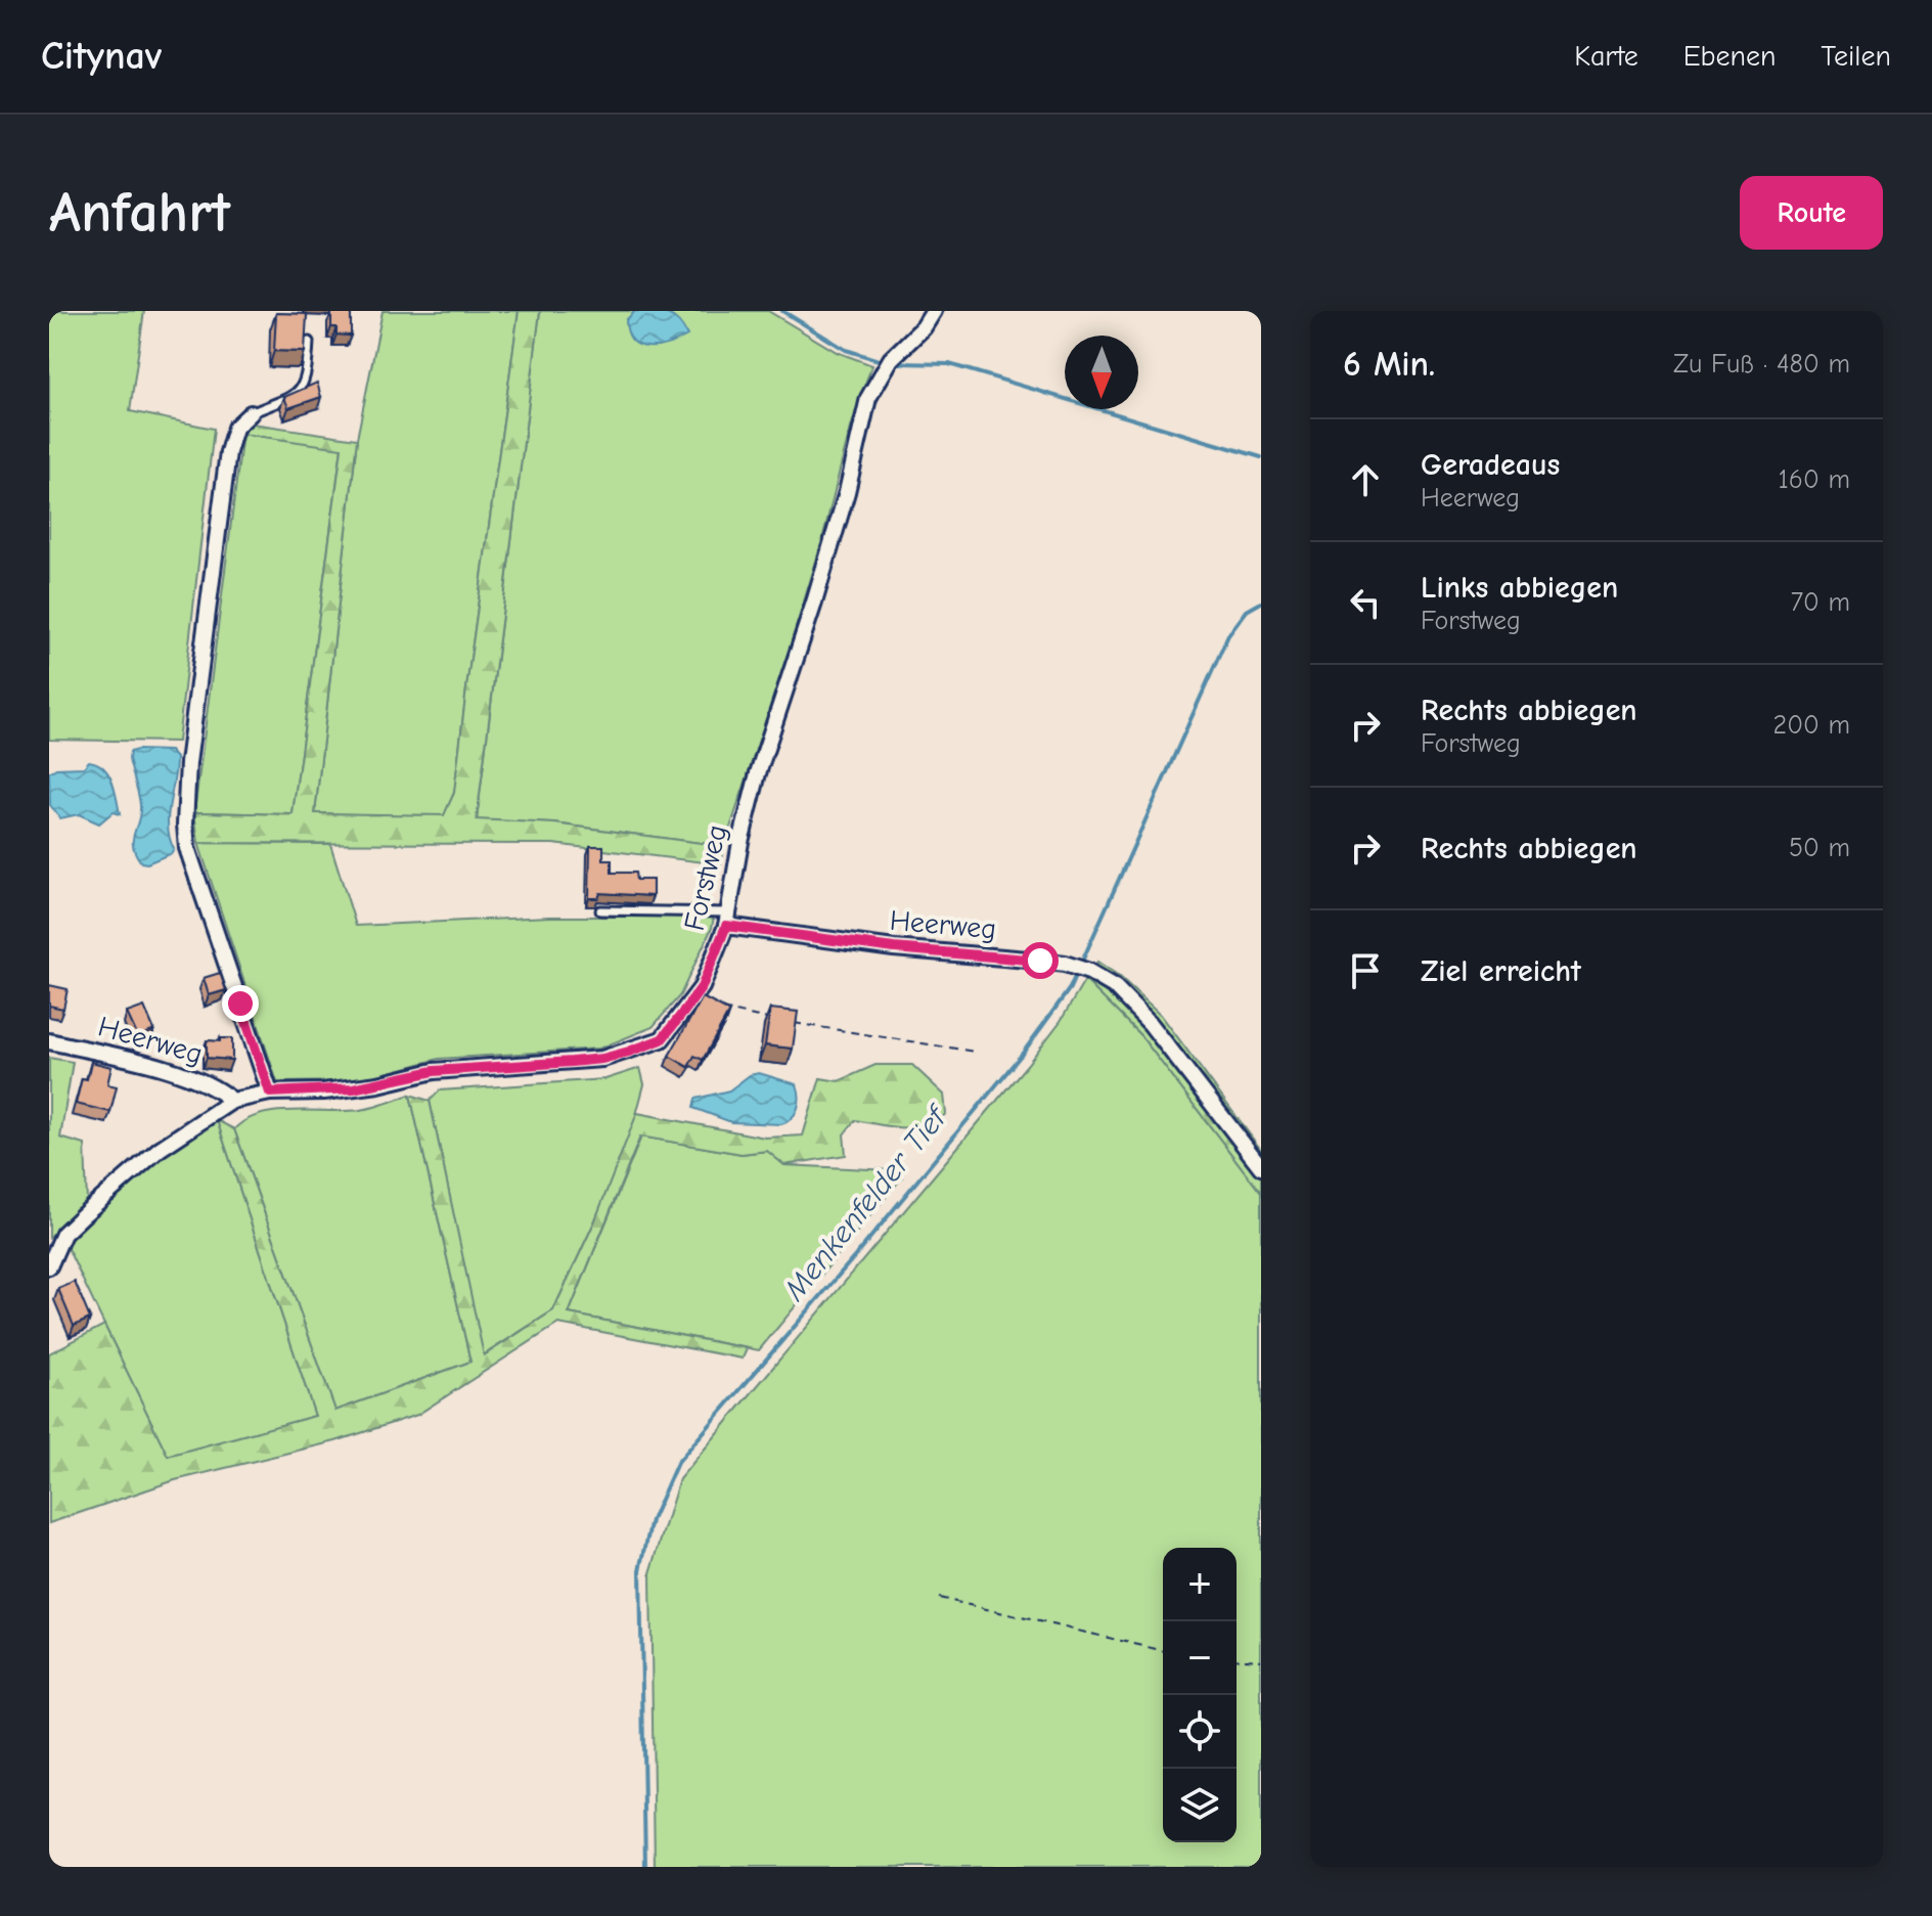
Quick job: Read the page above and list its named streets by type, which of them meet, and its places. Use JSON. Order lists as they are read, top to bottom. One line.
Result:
{"streets":{"street":["Forstweg","Heerweg"]},"crossings":[["Forstweg","Heerweg"]],"water":["Menkenfelder Tief"],"north":"bottom","page":{"header":"Citynav","nav":["Karte","Ebenen","Teilen"],"buttons":"Route","title":"Anfahrt","heading":["6 Min.","Zu Fuß · 480 m"],"list":[["Geradeaus","Heerweg","160 m"],["Links abbiegen","Forstweg","70 m"],["Rechts abbiegen","Forstweg","200 m"],["Rechts abbiegen","50 m"],"Ziel erreicht"],"map_buttons":["+","−"]}}
